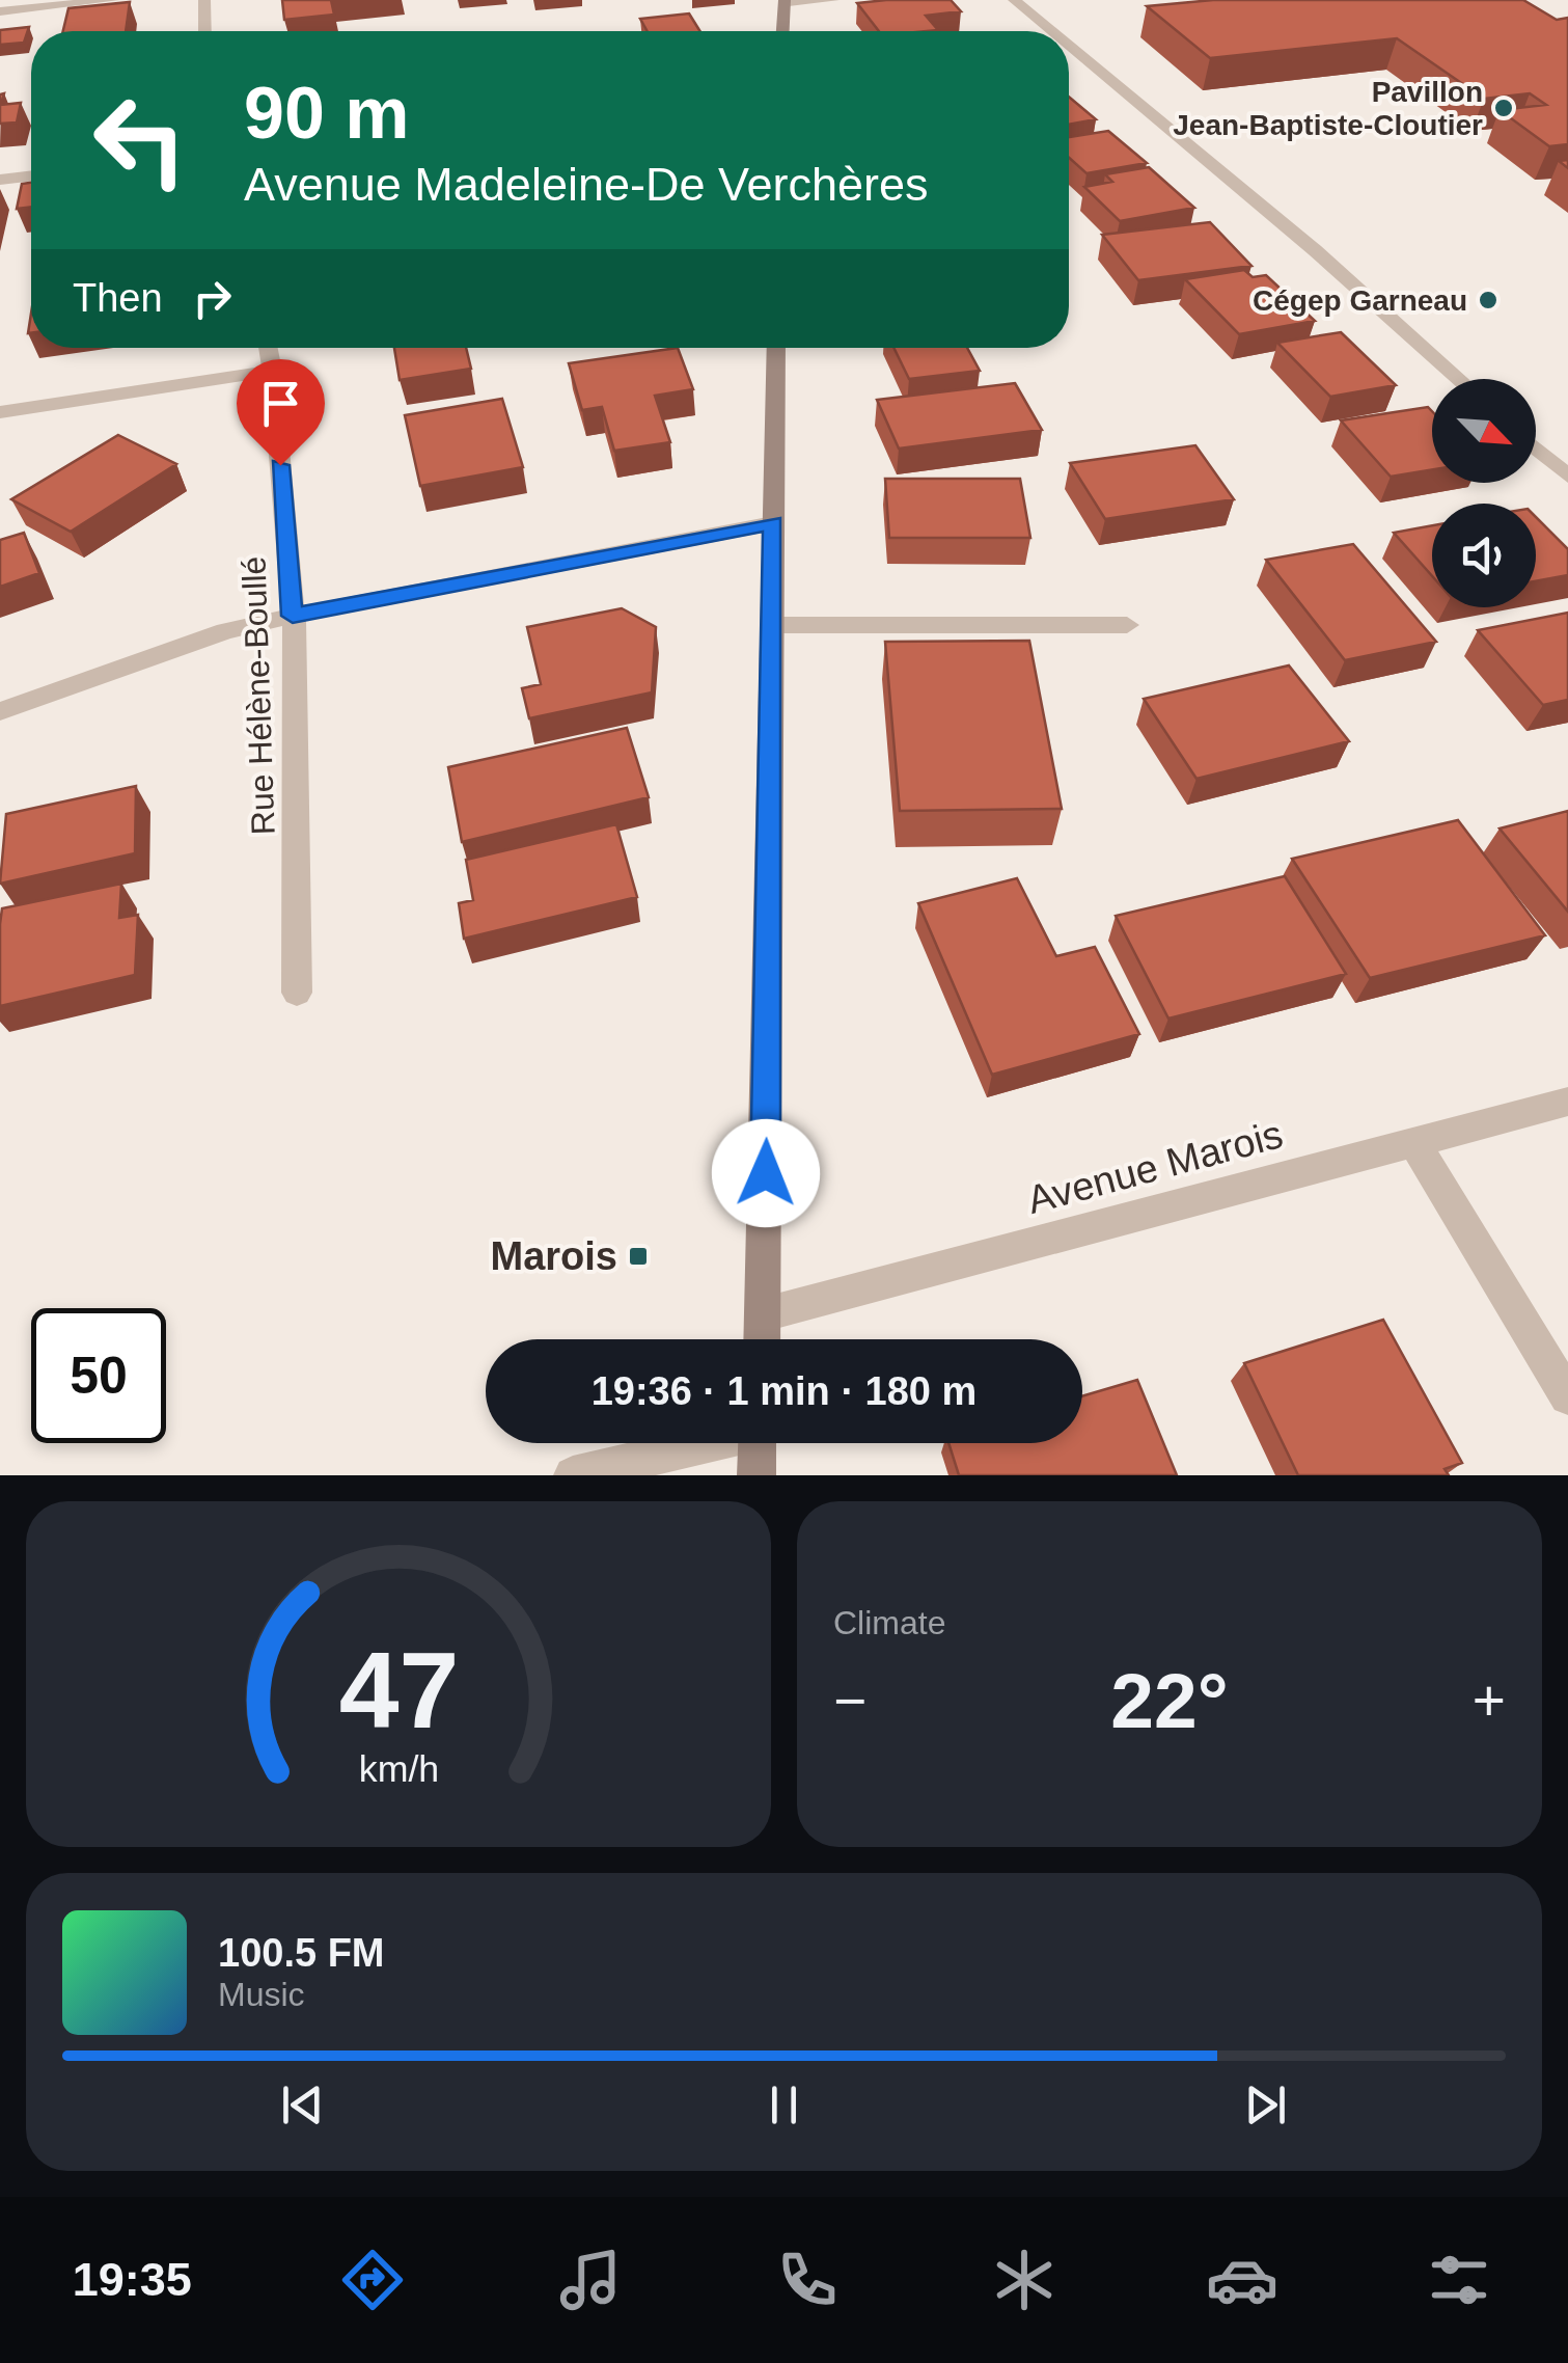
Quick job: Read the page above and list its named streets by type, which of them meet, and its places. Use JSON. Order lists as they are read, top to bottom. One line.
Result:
{"streets":{"street":["Rue Hélène-Boullé","Avenue Marois"]},"places":{"other":["Pavillon Jean-Baptiste-Cloutier","Cégep Garneau"],"transit":["Marois"]},"north":"bottom right","page":{"turn":["90 m","Avenue Madeleine-De Verchères"],"then":"Then","limit":"50","trip":"19:36 · 1 min · 180 m","tile":"Climate","heat":["−","22°","+"],"song":["100.5 FM","Music"],"tabs":"19:35","gauge":["47","km/h"]}}
